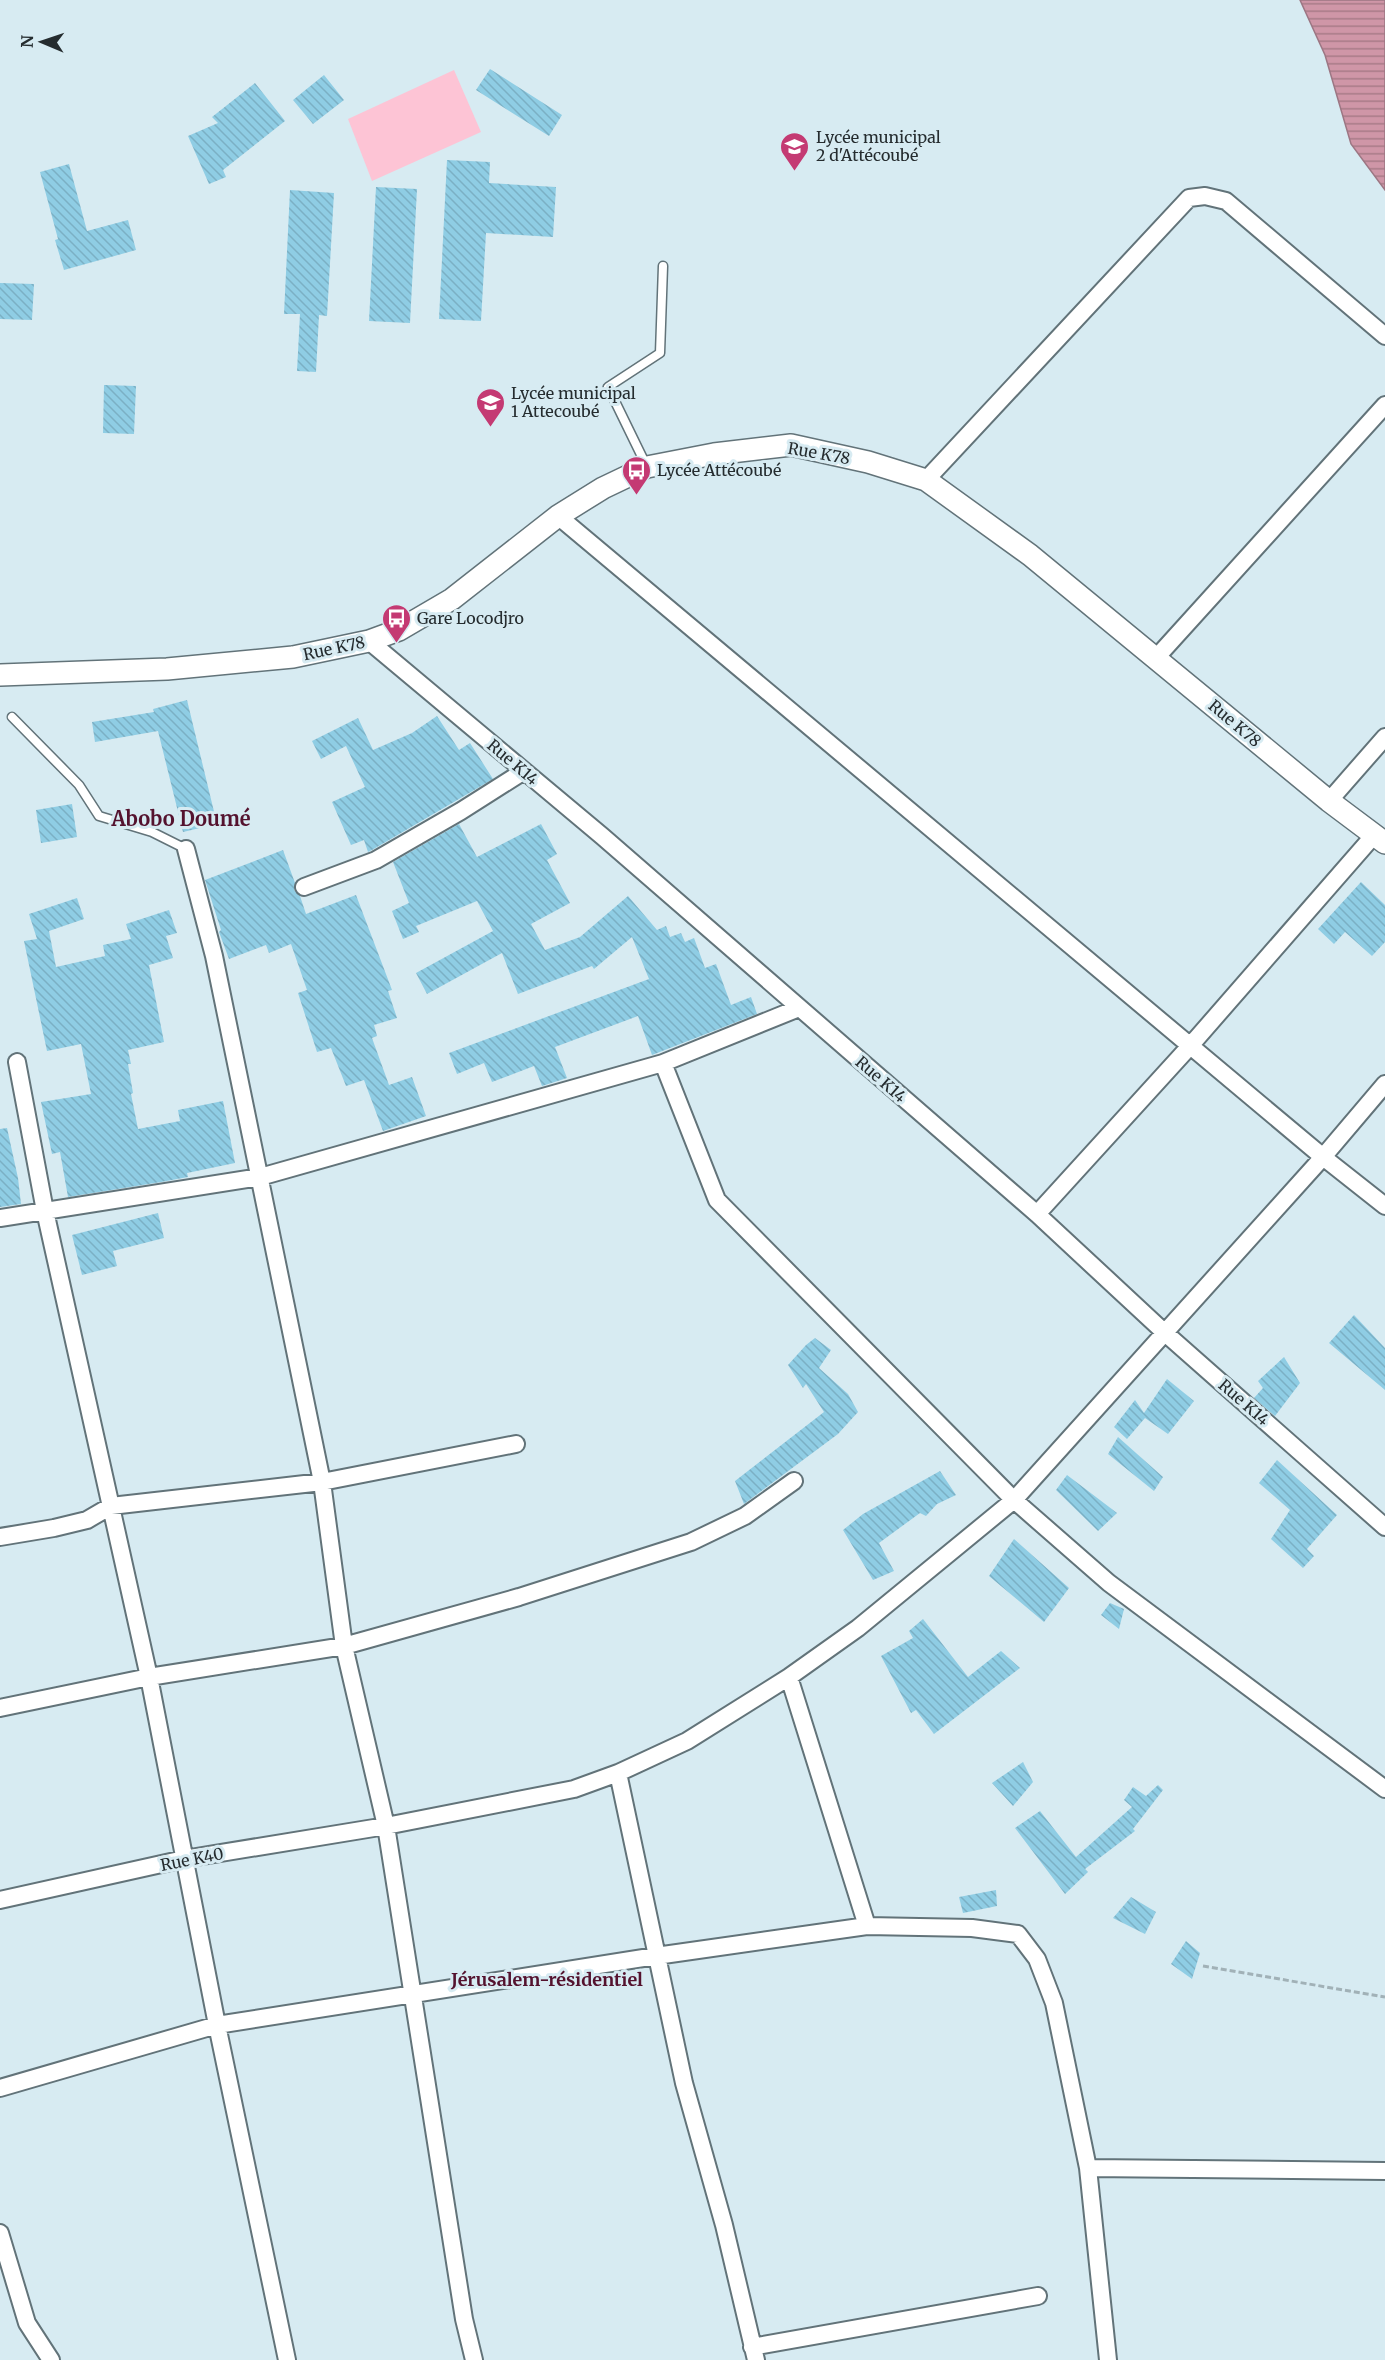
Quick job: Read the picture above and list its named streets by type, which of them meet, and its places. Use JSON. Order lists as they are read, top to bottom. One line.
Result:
{"streets":{"street":["Rue K78","Rue K14","Rue K40"]},"crossings":[["Rue K78","Rue K14"],["Rue K14","Rue K40"]],"districts":["Abobo Doumé","Jérusalem-résidentiel"],"places":{"school or university":["Lycée municipal 2 d'Attécoubé","Lycée municipal 1 Attecoubé"],"bus stop":["Lycée Attécoubé","Gare Locodjro"]},"north":"left"}
